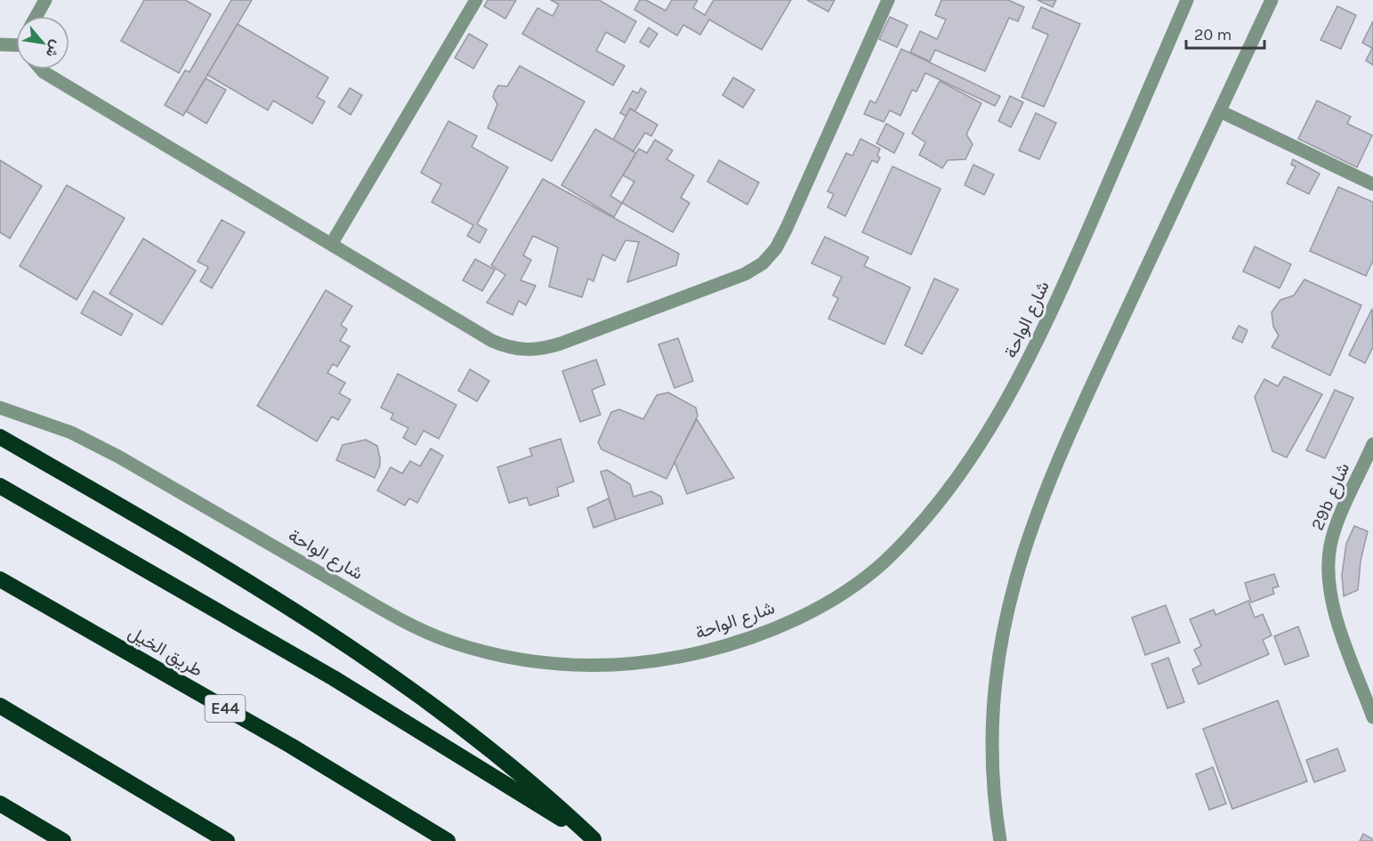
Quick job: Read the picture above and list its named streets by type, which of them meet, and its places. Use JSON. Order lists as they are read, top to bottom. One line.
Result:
{"streets":{"highway":["طريق الخيل","E44"],"street":["شارع الواحة","29b شارع"]},"scale_bar":"20 m","north":"bottom right"}
